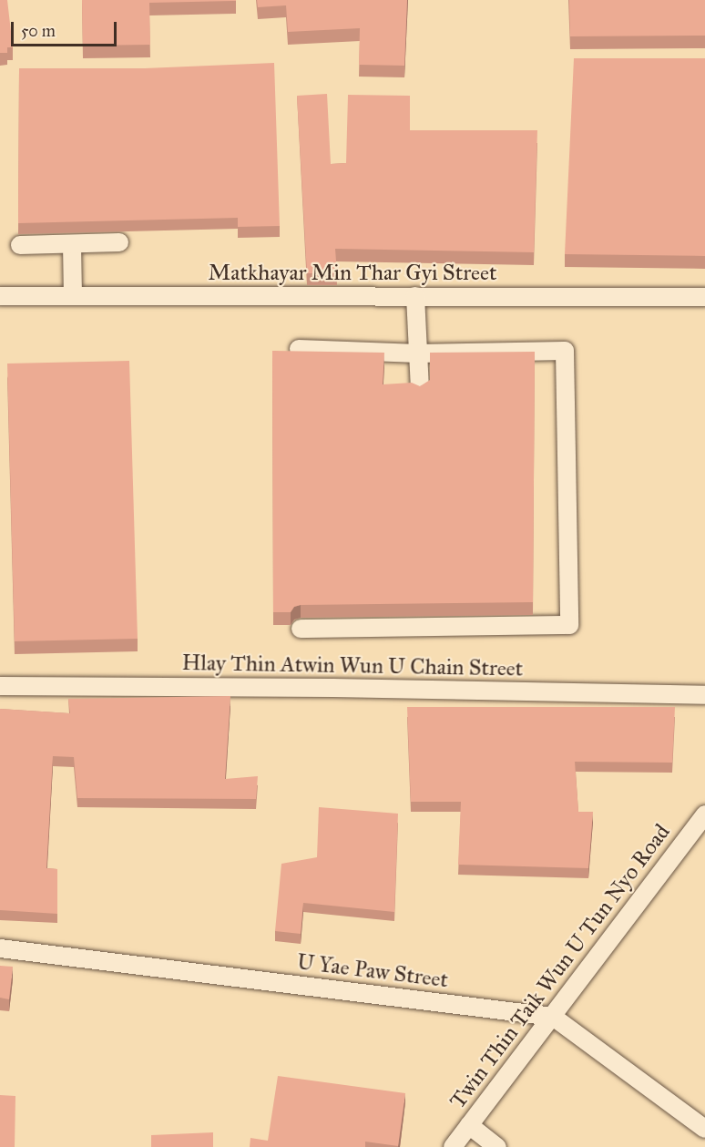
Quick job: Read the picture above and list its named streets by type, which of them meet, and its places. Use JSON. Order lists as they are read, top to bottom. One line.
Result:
{"streets":{"street":["Matkhayar Min Thar Gyi Street","Hlay Thin Atwin Wun U Chain Street","Twin Thin Taik Wun U Tun Nyo Road","U Yae Paw Street"]},"crossings":[["Twin Thin Taik Wun U Tun Nyo Road","U Yae Paw Street"]],"scale_bar":"50 m"}
